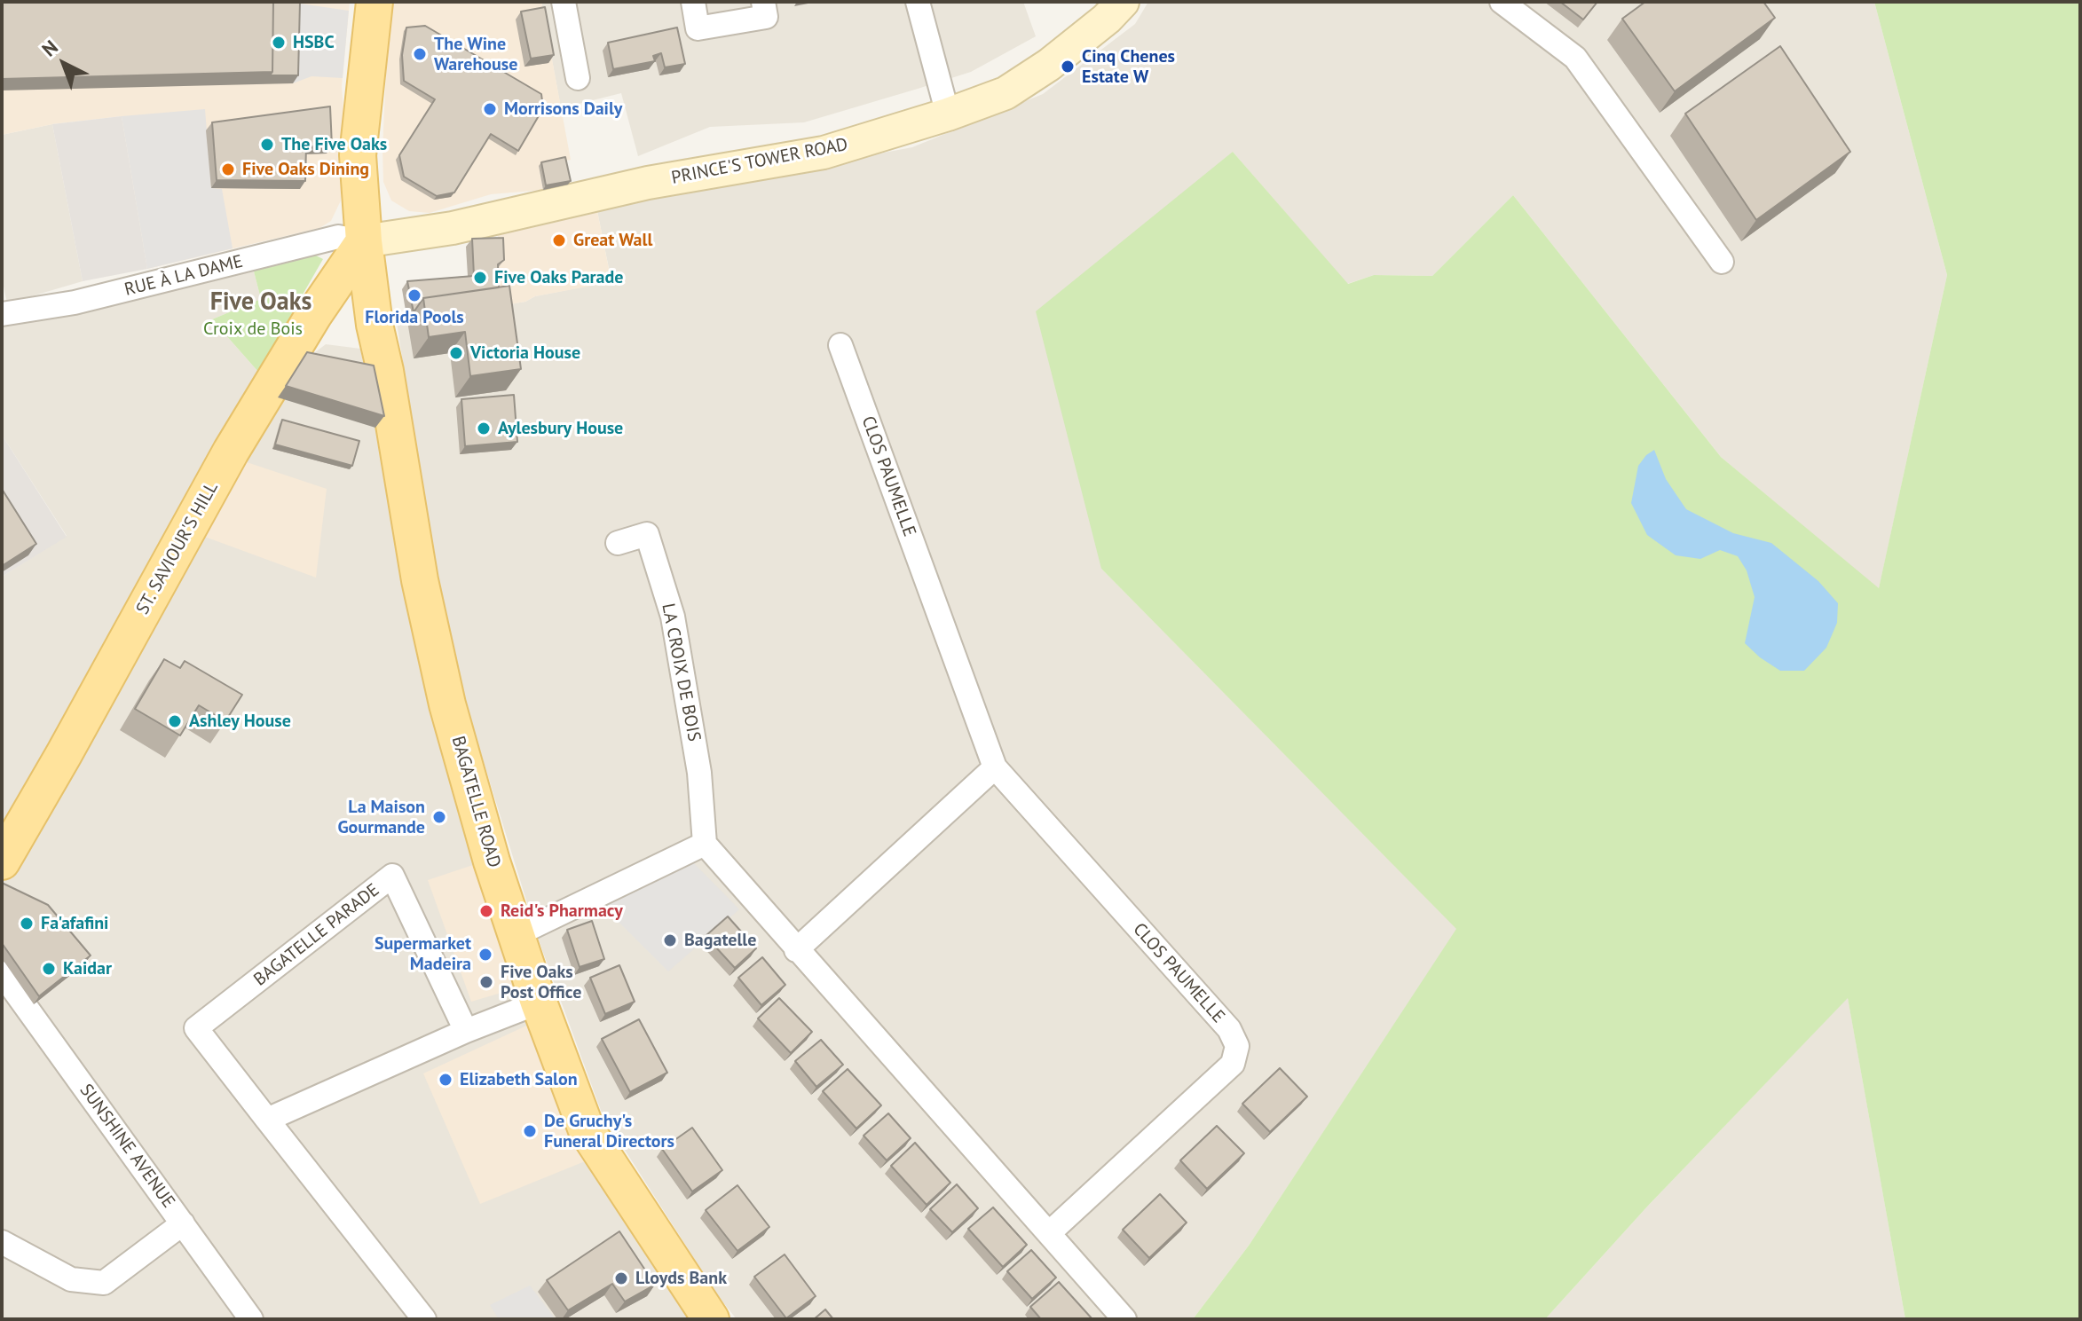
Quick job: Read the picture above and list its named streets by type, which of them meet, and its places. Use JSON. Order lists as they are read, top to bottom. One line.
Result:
{"streets":{"main road":["PRINCE'S TOWER ROAD","ST. SAVIOUR'S HILL","BAGATELLE ROAD"],"street":["RUE À LA DAME","CLOS PAUMELLE","LA CROIX DE BOIS","BAGATELLE PARADE","SUNSHINE AVENUE"]},"crossings":[["PRINCE'S TOWER ROAD","RUE À LA DAME"],["PRINCE'S TOWER ROAD","ST. SAVIOUR'S HILL"],["PRINCE'S TOWER ROAD","BAGATELLE ROAD"],["RUE À LA DAME","ST. SAVIOUR'S HILL"],["RUE À LA DAME","BAGATELLE ROAD"],["ST. SAVIOUR'S HILL","BAGATELLE ROAD"]],"districts":["Five Oaks"],"parks":["Croix de Bois"],"places":["HSBC","The Wine Warehouse","Cinq Chenes Estate W","Morrisons Daily","The Five Oaks","Five Oaks Dining","Great Wall","Five Oaks Parade","Florida Pools","Victoria House","Aylesbury House","Ashley House","La Maison Gourmande","Reid's Pharmacy","Fa'afafini","Bagatelle","Supermarket Madeira","Kaidar","Five Oaks Post Office","Elizabeth Salon","De Gruchy's Funeral Directors","Lloyds Bank"],"north":"top left"}
